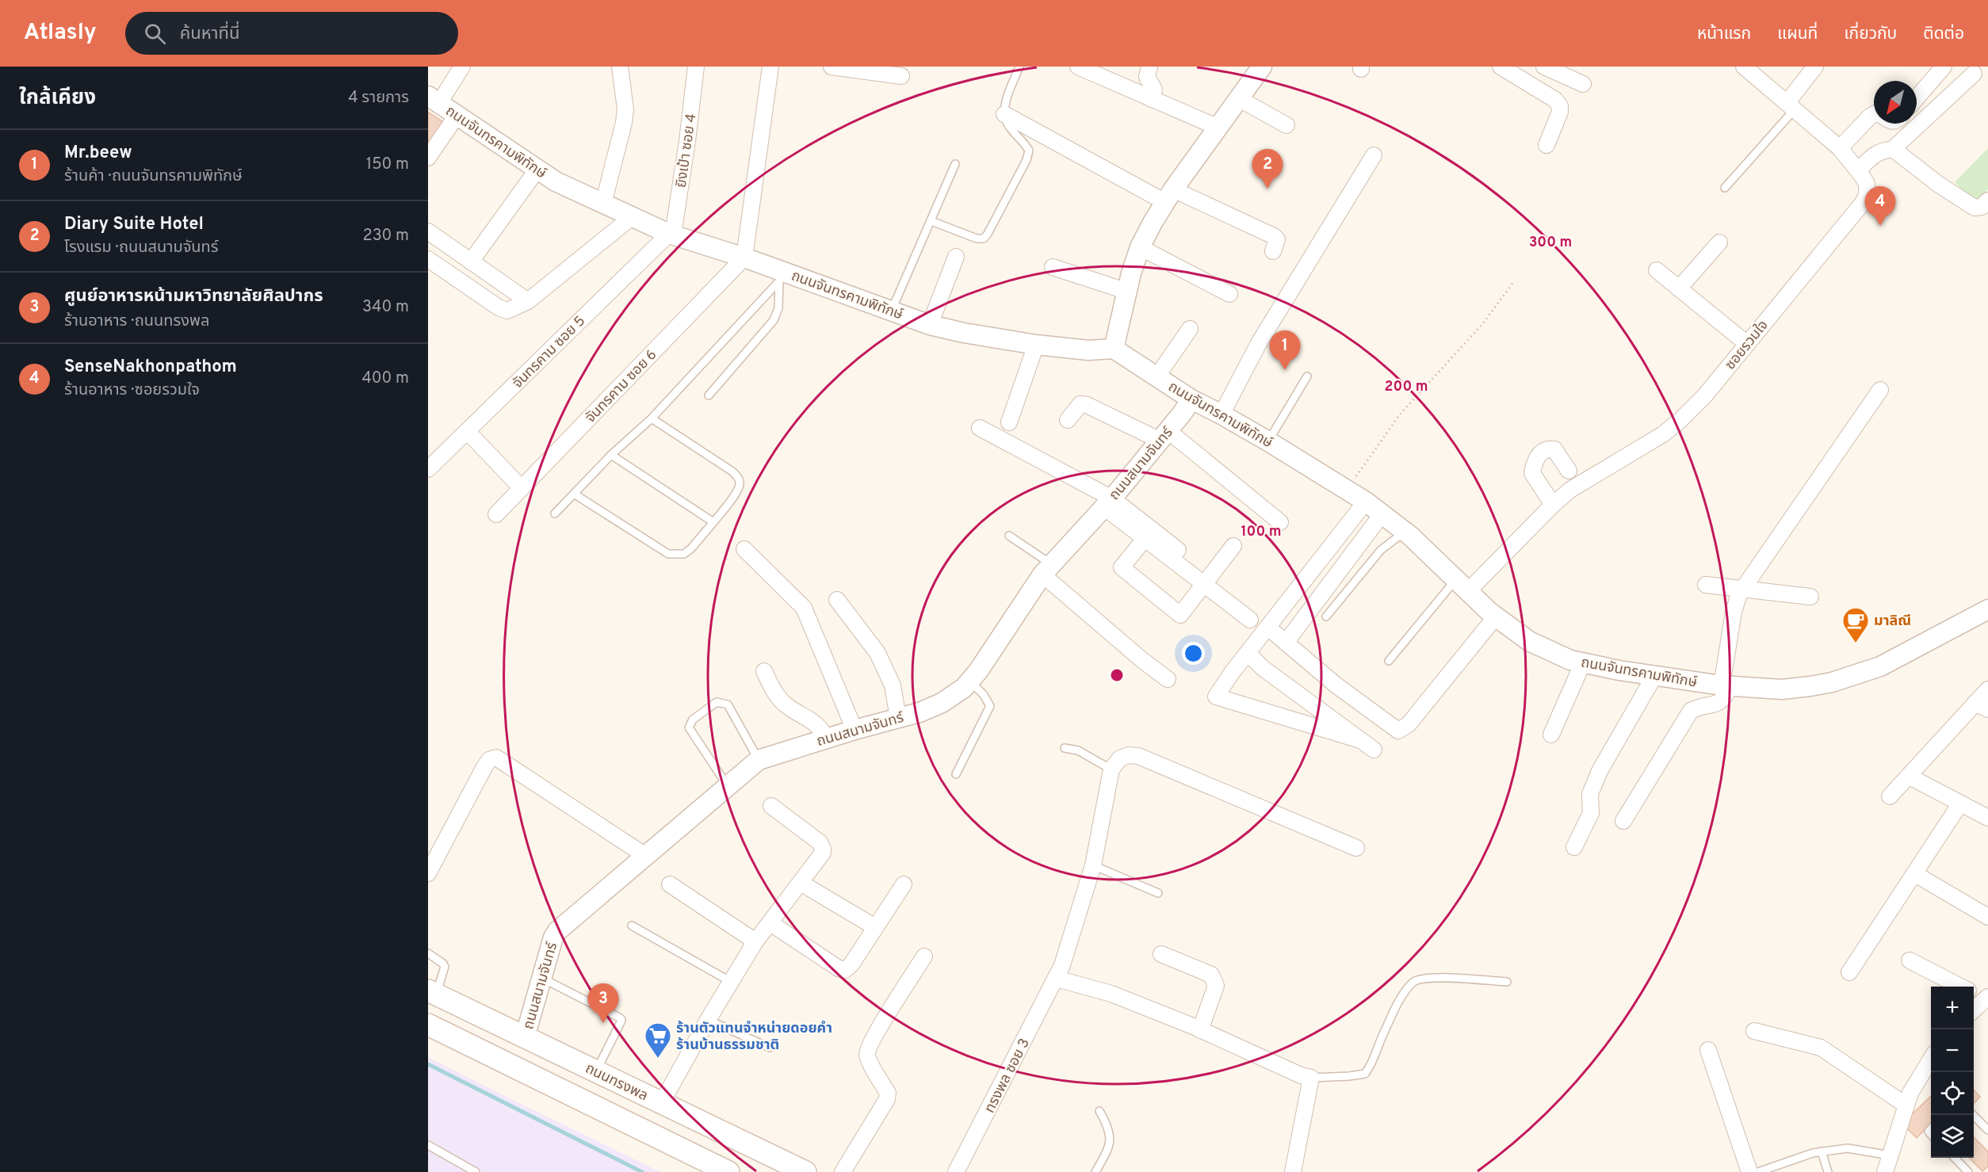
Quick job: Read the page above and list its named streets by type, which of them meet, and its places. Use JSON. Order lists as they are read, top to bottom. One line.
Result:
{"streets":{"main road":["ถนนทรงพล"],"street":["ถนนจันทรคามพิทักษ์","ยิงเป้า ซอย 4","ซอยรวมใจ","จันทรคาม ซอย 5","จันทรคาม ซอย 6","ถนนสนามจันทร์","ทรงพล ซอย 3"]},"crossings":[["ถนนจันทรคามพิทักษ์","ยิงเป้า ซอย 4"],["ถนนจันทรคามพิทักษ์","ซอยรวมใจ"],["ถนนจันทรคามพิทักษ์","จันทรคาม ซอย 5"],["ถนนจันทรคามพิทักษ์","จันทรคาม ซอย 6"],["ถนนจันทรคามพิทักษ์","ถนนสนามจันทร์"],["ยิงเป้า ซอย 4","จันทรคาม ซอย 5"],["ถนนสนามจันทร์","ถนนทรงพล"]],"places":{"cafe":["มาลิณี"],"supermarket":["ร้านตัวแทนจำหน่ายดอยคำ ร้านบ้านธรรมชาติ"]},"north":"bottom left","page":{"header":"Atlasly","search":"ค้นหาที่นี่","nav":["หน้าแรก","แผนที่","เกี่ยวกับ","ติดต่อ"],"heading":["ใกล้เคียง","4 รายการ"],"list":[{"mark":"1","name":"Mr.beew","note":"ร้านค้า · ถนนจันทรคามพิทักษ์","value":"150 m"},{"mark":"2","name":"Diary Suite Hotel","note":"โรงแรม · ถนนสนามจันทร์","value":"230 m"},{"mark":"3","name":"ศูนย์อาหารหน้ามหาวิทยาลัยศิลปากร","note":"ร้านอาหาร · ถนนทรงพล","value":"340 m"},{"mark":"4","name":"SenseNakhonpathom","note":"ร้านอาหาร · ซอยรวมใจ","value":"400 m"}],"pins":["2","4","1","3"],"map_buttons":["+","−"]},"rings":["300 m","200 m","100 m"]}
